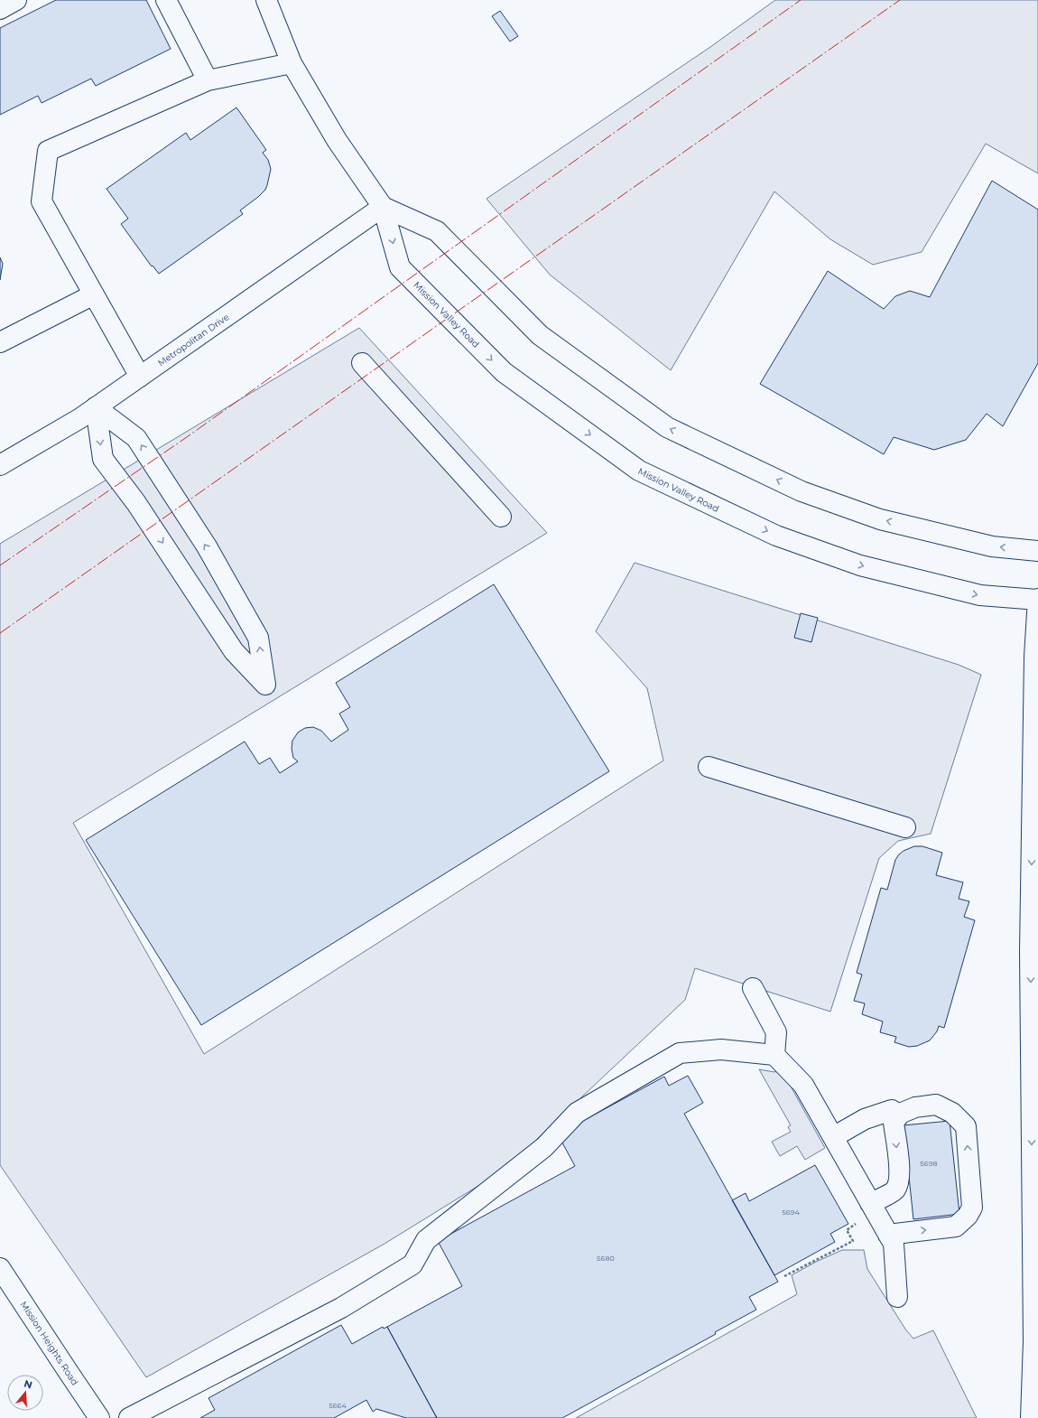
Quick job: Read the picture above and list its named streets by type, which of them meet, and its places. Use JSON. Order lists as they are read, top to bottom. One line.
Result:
{"streets":{"main road":["Mission Valley Road","Metropolitan Drive","Mission Heights Road"]},"crossings":[["Mission Valley Road","Metropolitan Drive"]],"house_numbers":["5698","5694","5680","5664"],"north":"top"}
